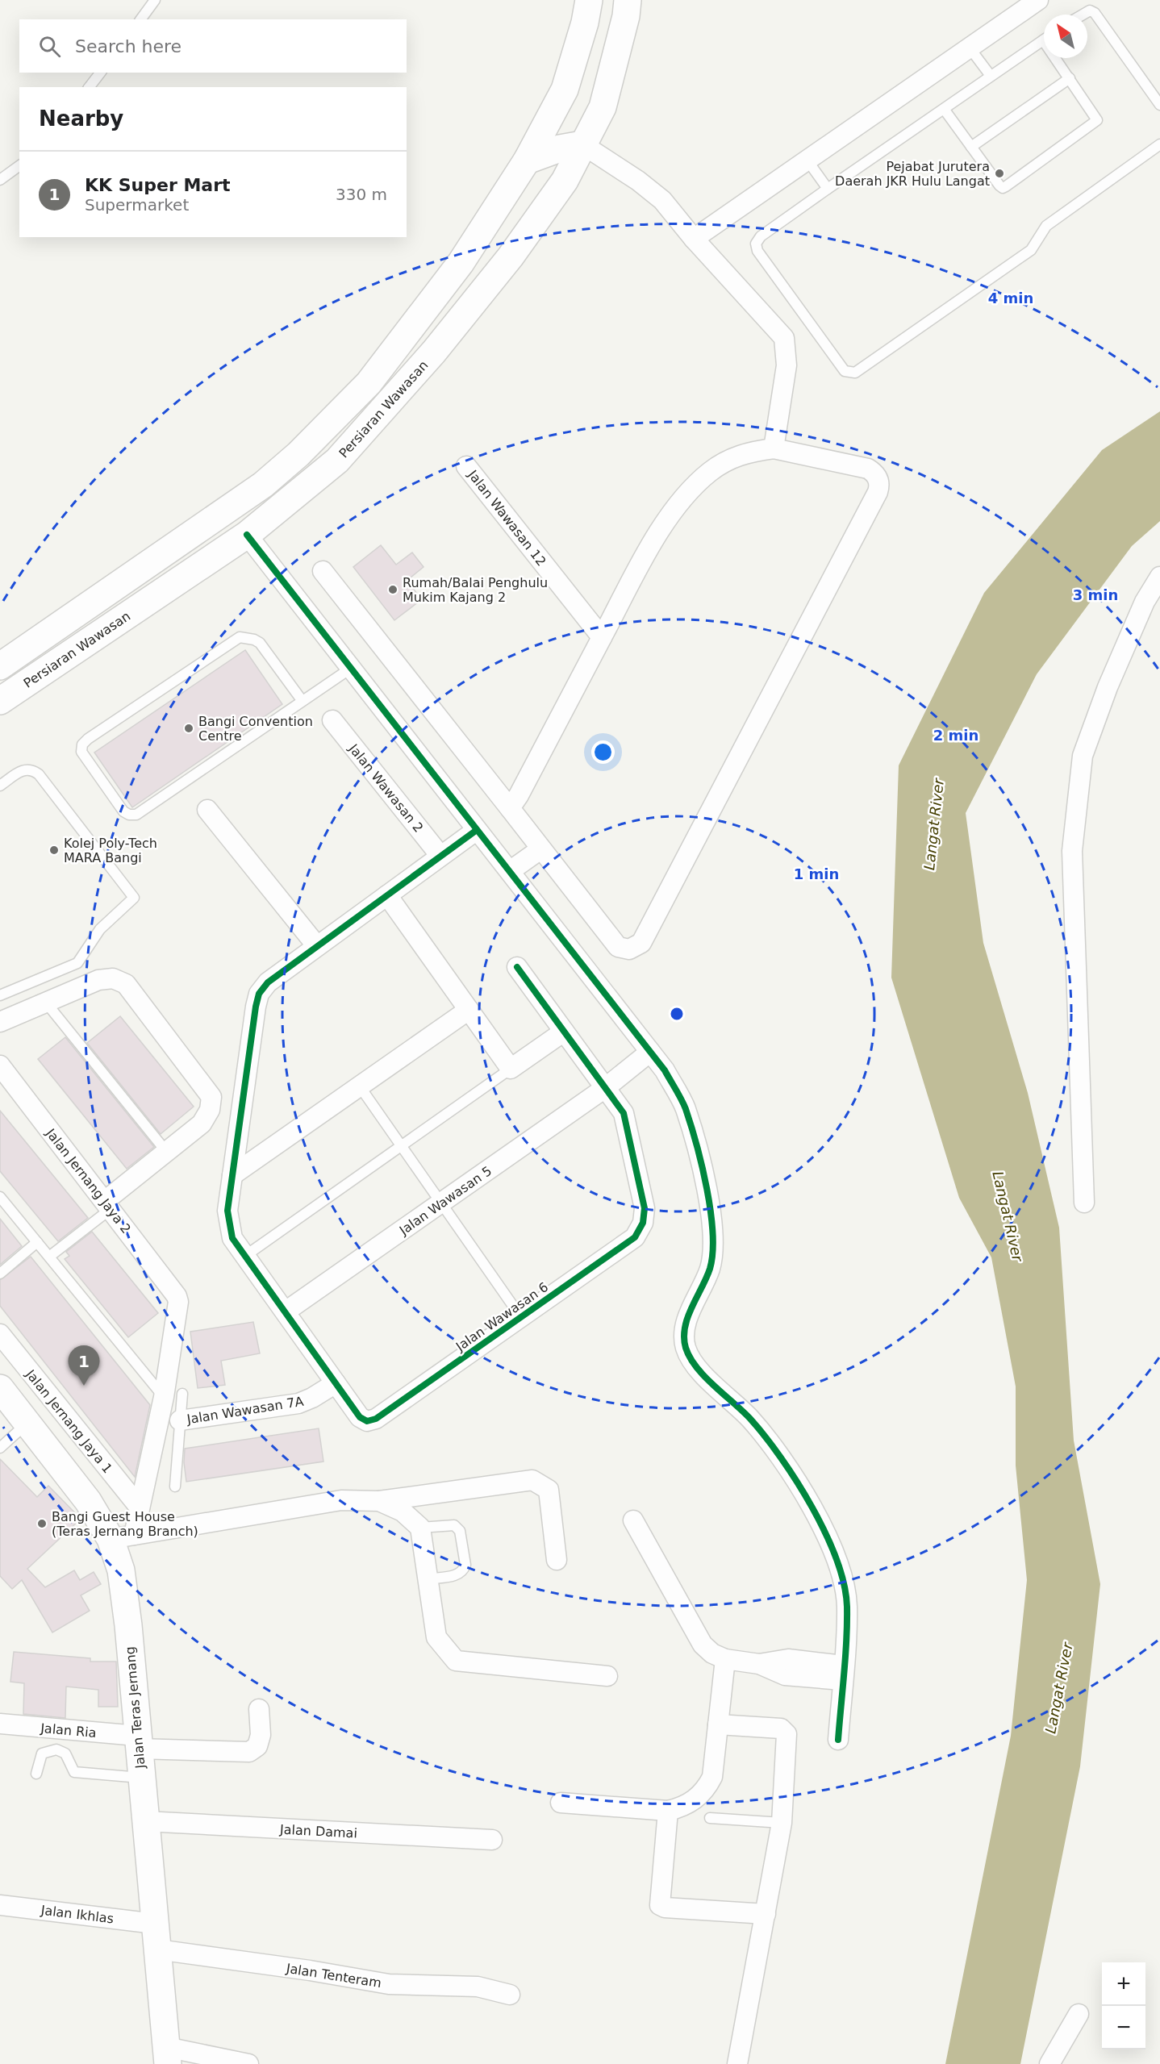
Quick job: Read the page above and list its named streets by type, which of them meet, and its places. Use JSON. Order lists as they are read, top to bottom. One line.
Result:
{"streets":{"main road":["Persiaran Wawasan","Jalan Teras Jernang"],"street":["Jalan Wawasan 12","Jalan Wawasan 2","Jalan Jernang Jaya 2","Jalan Wawasan 5","Jalan Wawasan 6","Jalan Wawasan 7A","Jalan Jernang Jaya 1","Jalan Ria","Jalan Damai","Jalan Ikhlas","Jalan Tenteram"]},"crossings":[["Jalan Wawasan 5","Jalan Wawasan 6"],["Jalan Wawasan 6","Jalan Wawasan 7A"],["Jalan Teras Jernang","Jalan Ria"],["Jalan Teras Jernang","Jalan Damai"],["Jalan Teras Jernang","Jalan Ikhlas"],["Jalan Teras Jernang","Jalan Tenteram"]],"water":["Langat River"],"places":["Pejabat Jurutera Daerah JKR Hulu Langat","Rumah/Balai Penghulu Mukim Kajang 2","Bangi Convention Centre","Kolej Poly-Tech MARA Bangi","Bangi Guest House (Teras Jernang Branch)"],"north":"top left","page":{"search":"Search here","heading":"Nearby","list":[{"mark":"1","name":"KK Super Mart","note":"Supermarket","value":"330 m"}],"pins":"1","map_buttons":["+","−"]},"rings":["4 min","3 min","2 min","1 min"]}
